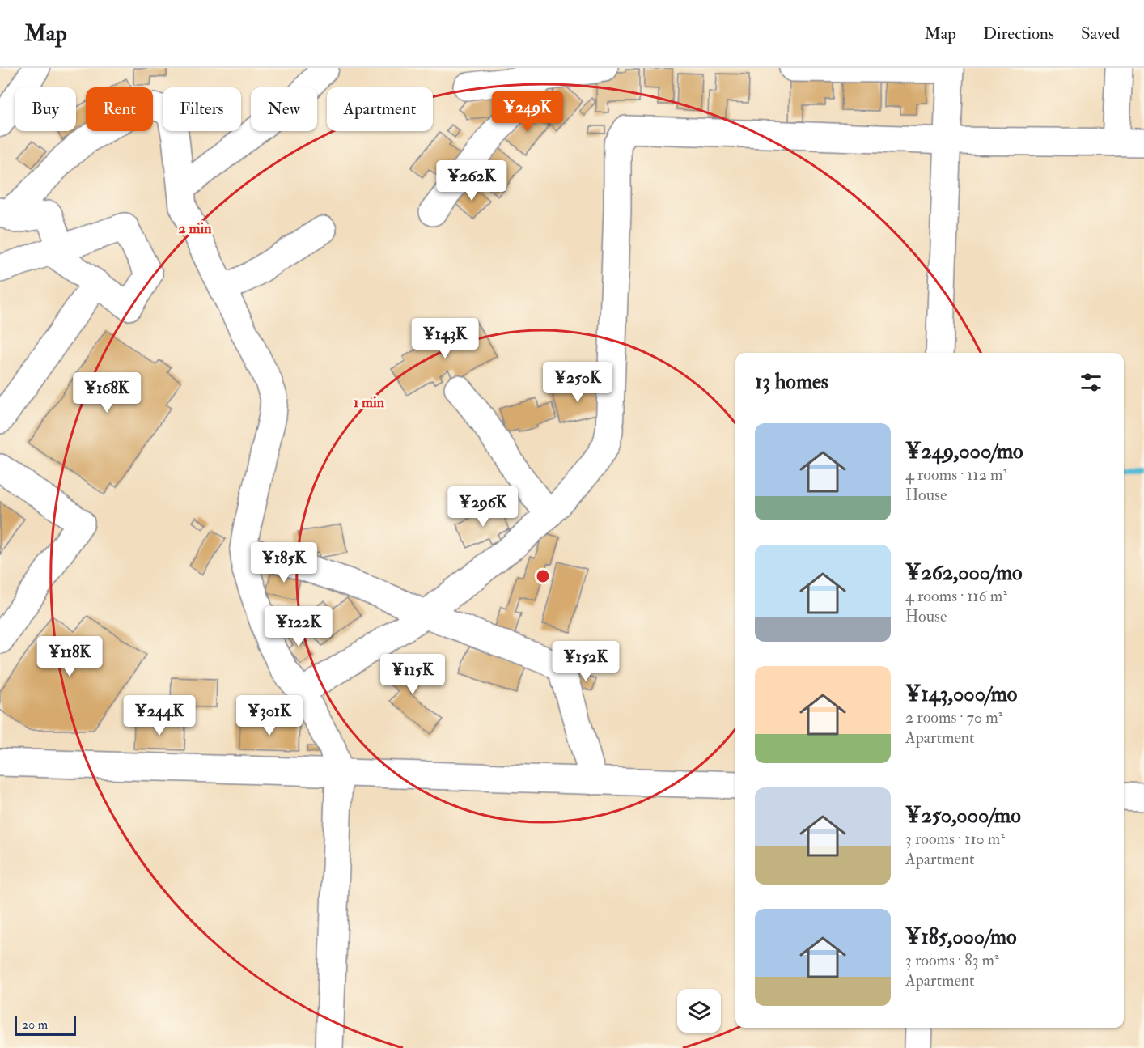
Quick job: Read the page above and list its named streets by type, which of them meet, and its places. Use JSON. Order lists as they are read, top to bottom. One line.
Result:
{"scale_bar":"20 m","page":{"header":"Map","nav":["Map","Directions","Saved"],"chip":["Buy","Rent","Filters","New","Apartment"],"price":["¥249K","¥262K","¥143K","¥250K","¥168K","¥296K","¥185K","¥122K","¥118K","¥152K","¥115K","¥244K","¥301K"],"heading":"13 homes","list":[{"name":"¥249,000/mo","note":"4 rooms · 112 m² · House"},{"name":"¥262,000/mo","note":"4 rooms · 116 m² · House"},{"name":"¥143,000/mo","note":"2 rooms · 70 m² · Apartment"},{"name":"¥250,000/mo","note":"3 rooms · 110 m² · Apartment"},{"name":"¥185,000/mo","note":"3 rooms · 83 m² · Apartment"}],"scale":"20 m"},"rings":["2 min","1 min"]}
